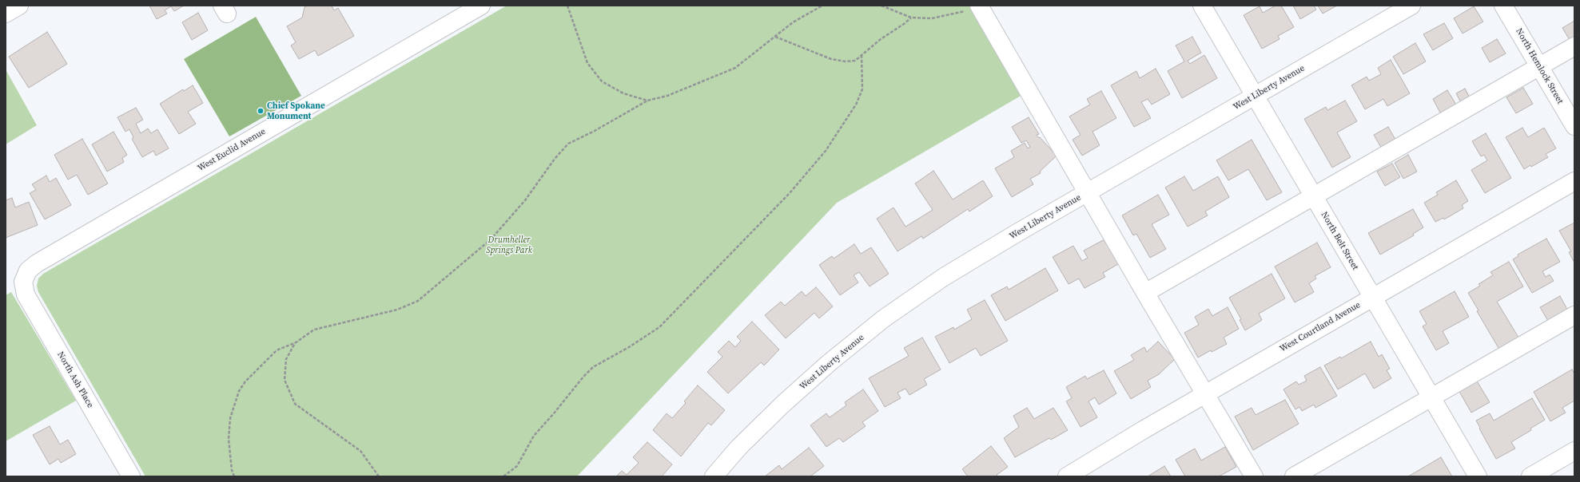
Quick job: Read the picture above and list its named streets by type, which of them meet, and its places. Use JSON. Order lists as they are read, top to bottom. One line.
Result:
{"streets":{"street":["North Hemlock Street","West Liberty Avenue","West Euclid Avenue","North Belt Street","West Courtland Avenue","North Ash Place"]},"crossings":[["West Liberty Avenue","North Belt Street"],["West Euclid Avenue","North Ash Place"],["North Belt Street","West Courtland Avenue"]],"parks":["Drumheller Springs Park"],"places":["Chief Spokane Monument"]}
